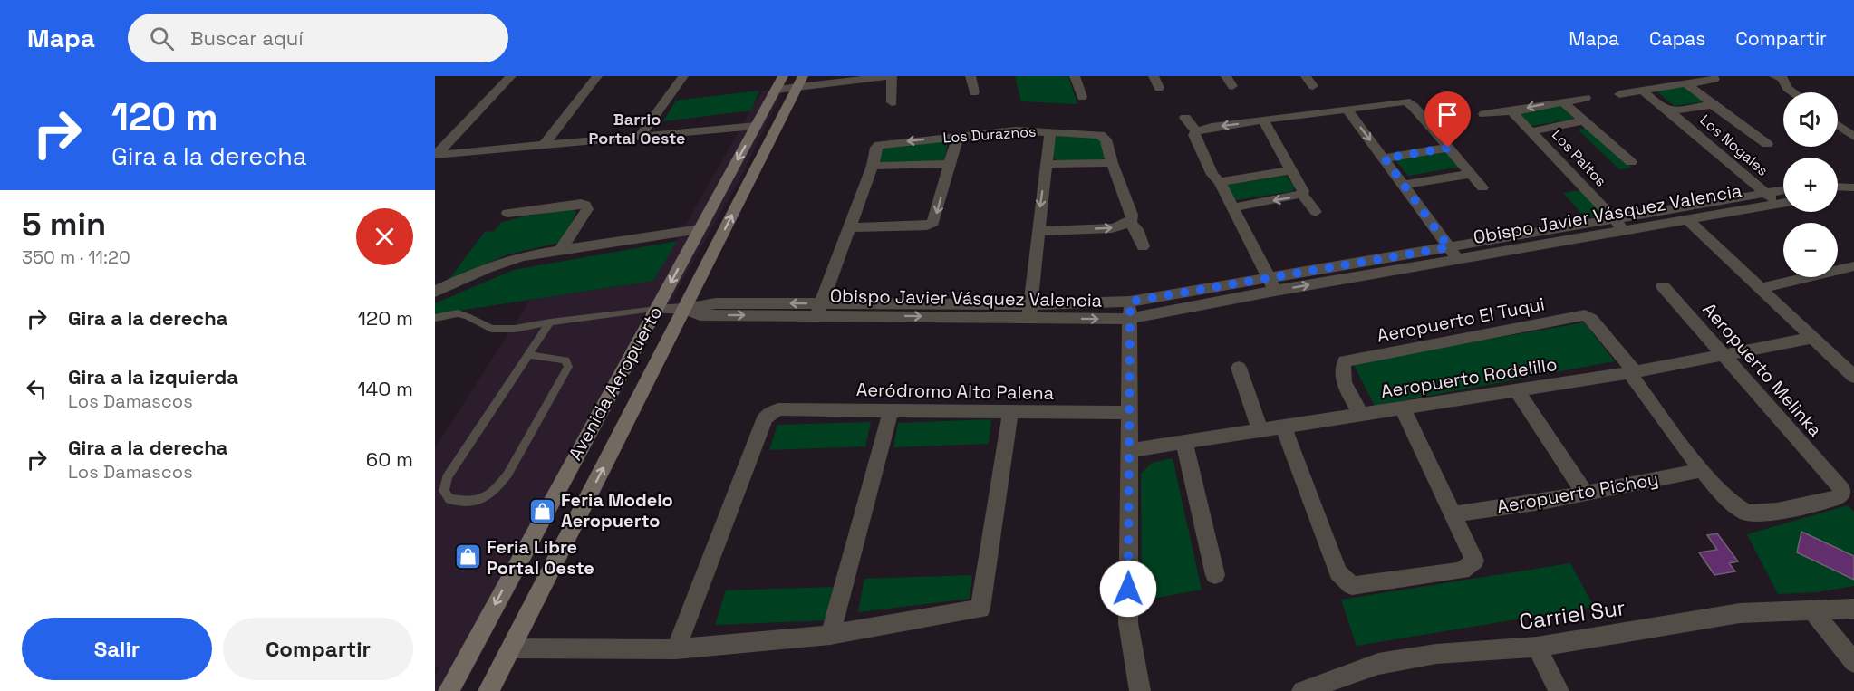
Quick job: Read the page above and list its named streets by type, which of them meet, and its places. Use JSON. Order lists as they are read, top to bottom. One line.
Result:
{"streets":{"street":["Los Duraznos","Los Nogales","Los Paltos","Obispo Javier Vásquez Valencia","Aeropuerto El Tuqui","Aeropuerto Melinka","Aeropuerto Rodelillo","Avenida Aeropuerto","Aeródromo Alto Palena","Aeropuerto Pichoy","Carriel Sur"]},"crossings":[["Los Duraznos","Obispo Javier Vásquez Valencia"],["Los Nogales","Obispo Javier Vásquez Valencia"],["Los Paltos","Obispo Javier Vásquez Valencia"],["Obispo Javier Vásquez Valencia","Avenida Aeropuerto"],["Aeropuerto El Tuqui","Aeropuerto Rodelillo"],["Aeropuerto Melinka","Aeropuerto Rodelillo"],["Aeropuerto Melinka","Aeropuerto Pichoy"]],"districts":["Barrio Portal Oeste"],"places":{"shop":["Feria Modelo Aeropuerto","Feria Libre Portal Oeste"]},"page":{"header":"Mapa","search":"Buscar aquí","nav":["Mapa","Capas","Compartir"],"turn":["120 m","Gira a la derecha"],"map_buttons":["+","−"],"heading":["5 min","350 m · 11:20"],"list":[{"name":"Gira a la derecha","value":"120 m"},{"name":"Gira a la izquierda","note":"Los Damascos","value":"140 m"},{"name":"Gira a la derecha","note":"Los Damascos","value":"60 m"}],"buttons":["Salir","Compartir"]}}
